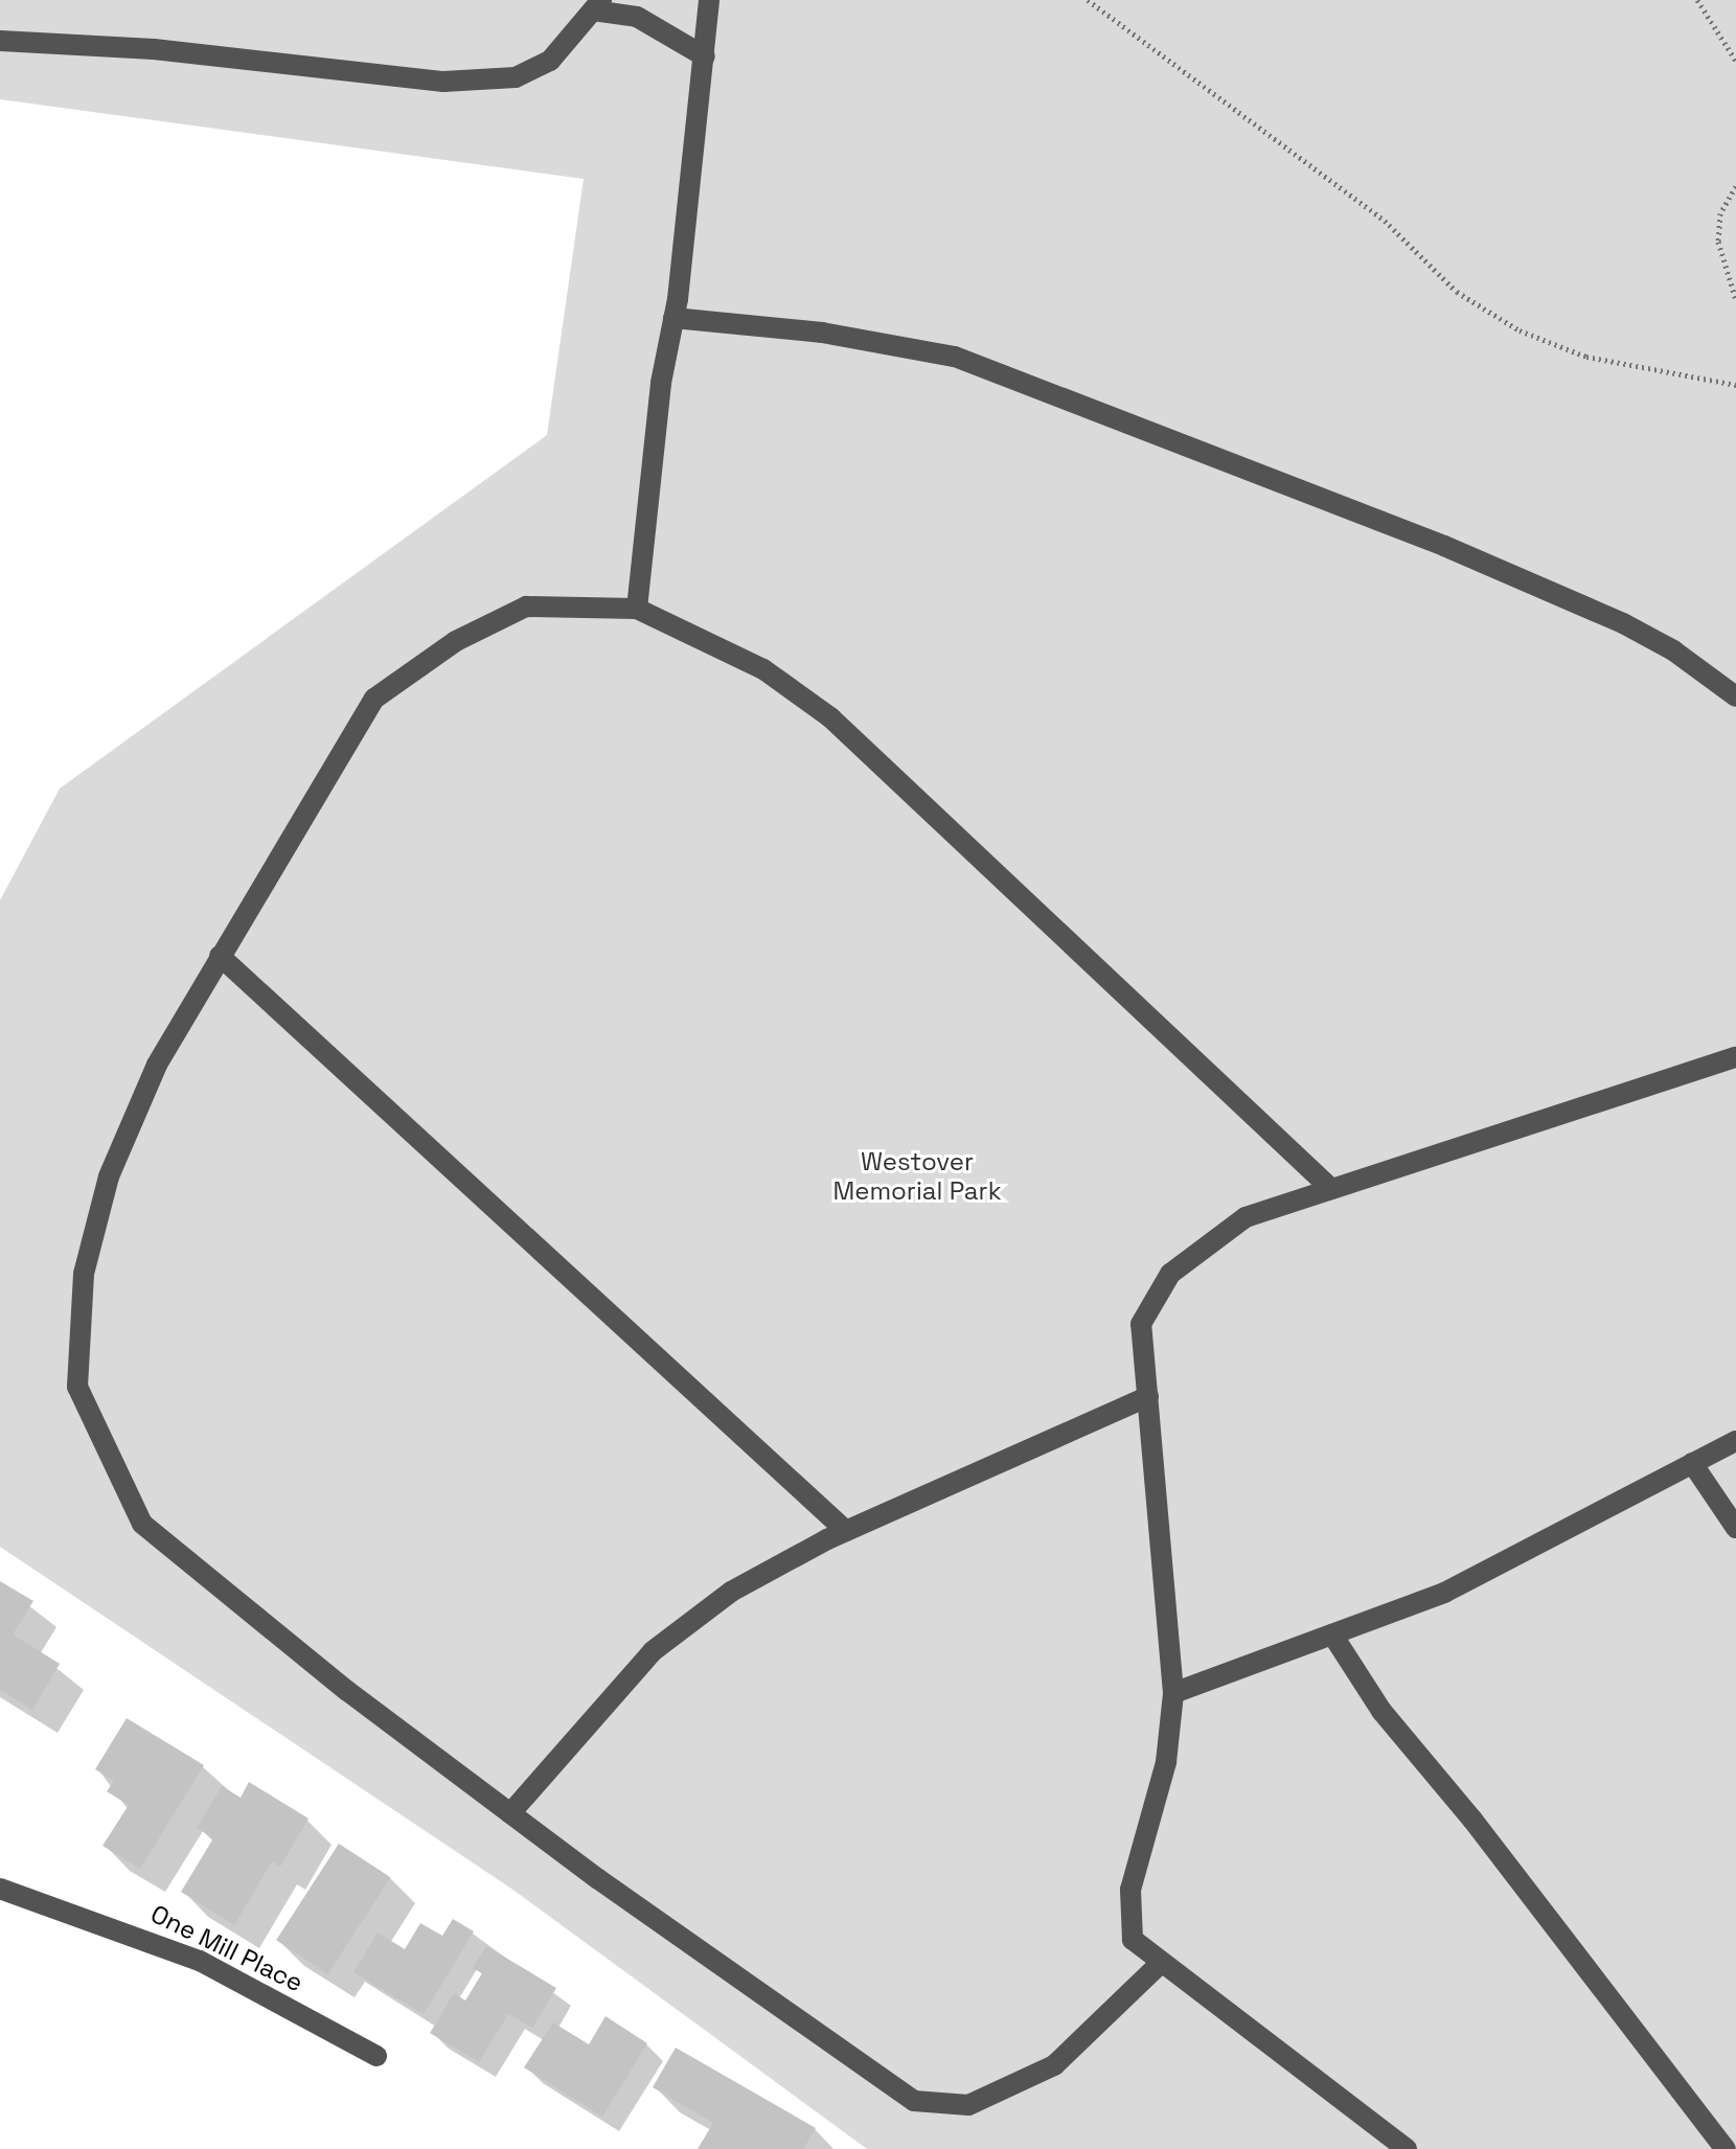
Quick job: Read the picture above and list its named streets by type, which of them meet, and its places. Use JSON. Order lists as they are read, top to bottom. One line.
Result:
{"streets":{"street":["One Mill Place"]},"parks":["Westover Memorial Park"]}
